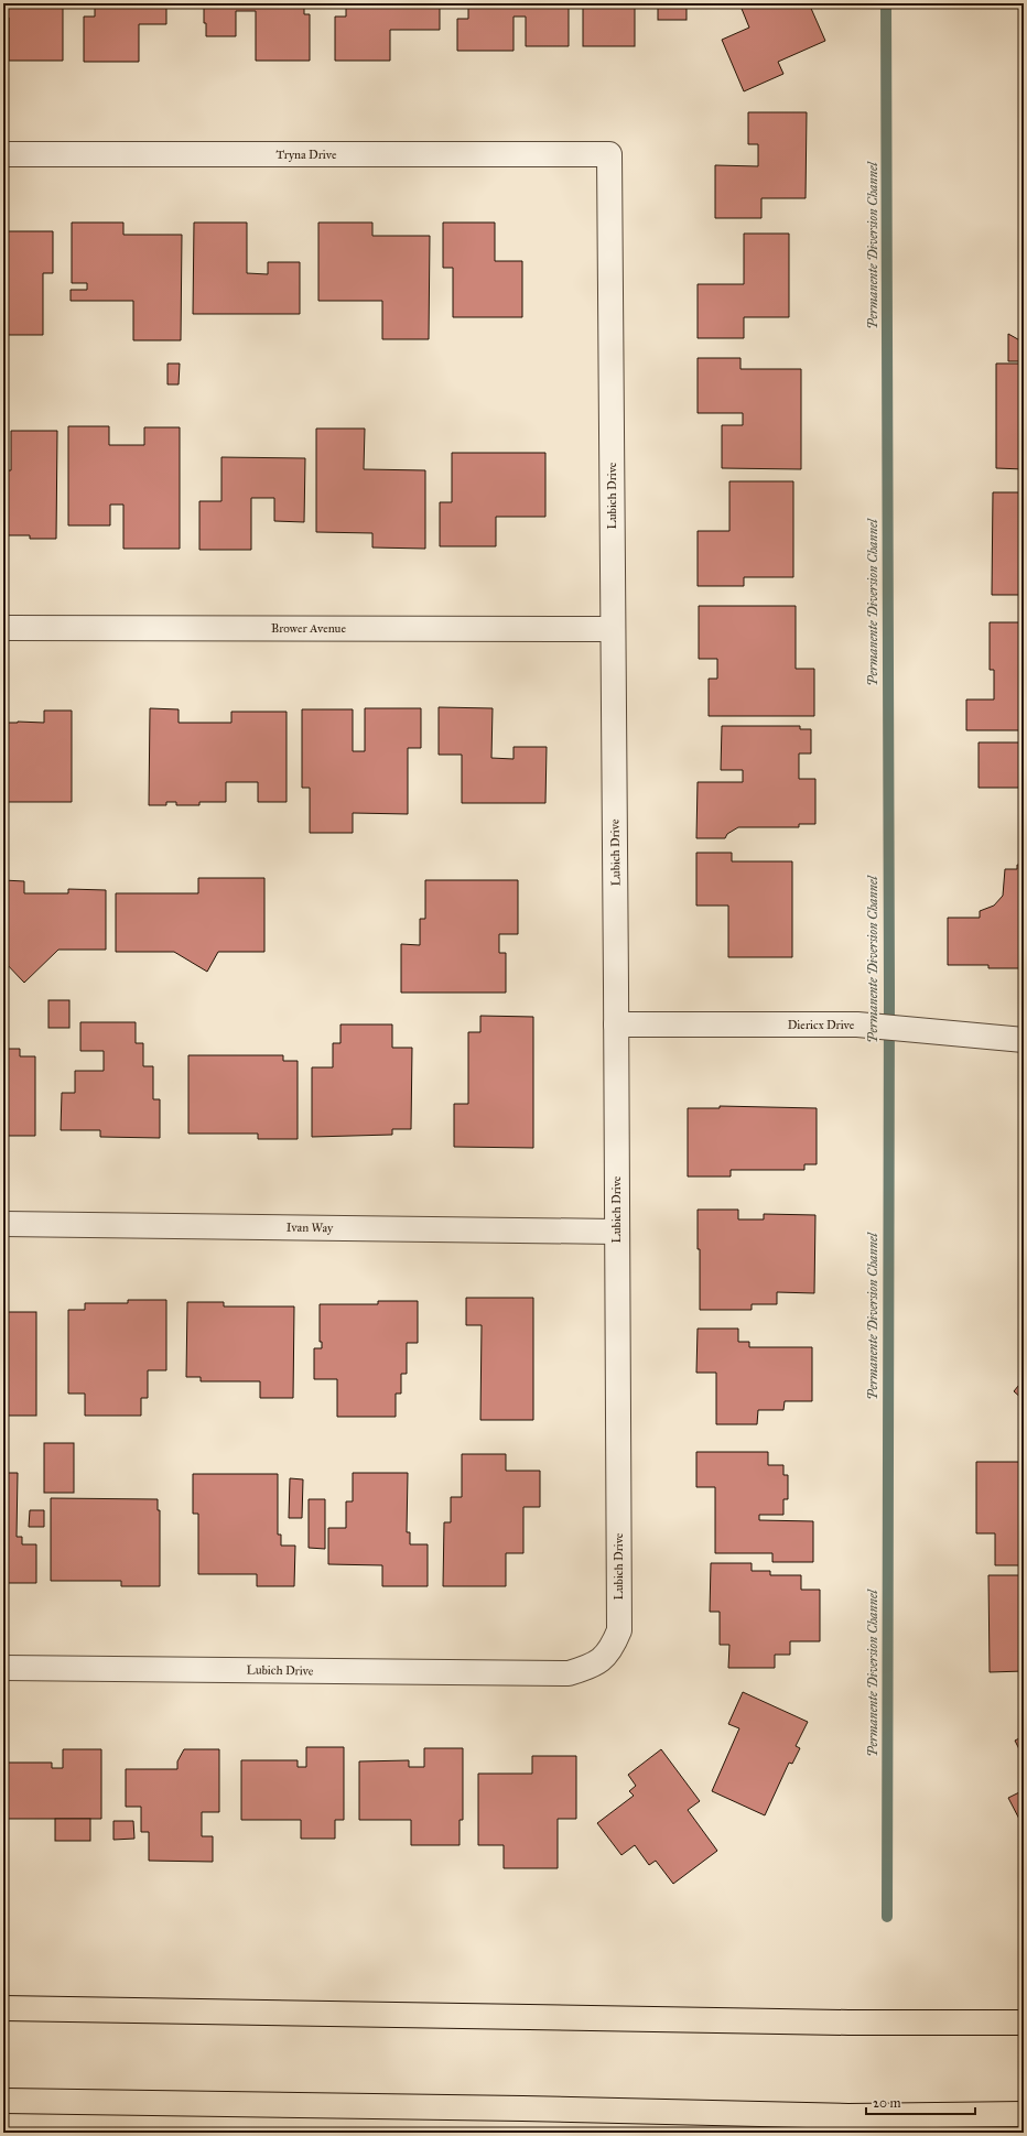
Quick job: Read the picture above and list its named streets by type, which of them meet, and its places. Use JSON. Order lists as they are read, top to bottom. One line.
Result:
{"streets":{"street":["Tryna Drive","Lubich Drive","Brower Avenue","Diericx Drive","Ivan Way"]},"crossings":[["Tryna Drive","Lubich Drive"],["Lubich Drive","Brower Avenue"],["Lubich Drive","Diericx Drive"],["Lubich Drive","Ivan Way"]],"water":["Permanente Diversion Channel"],"scale_bar":"20 m"}
